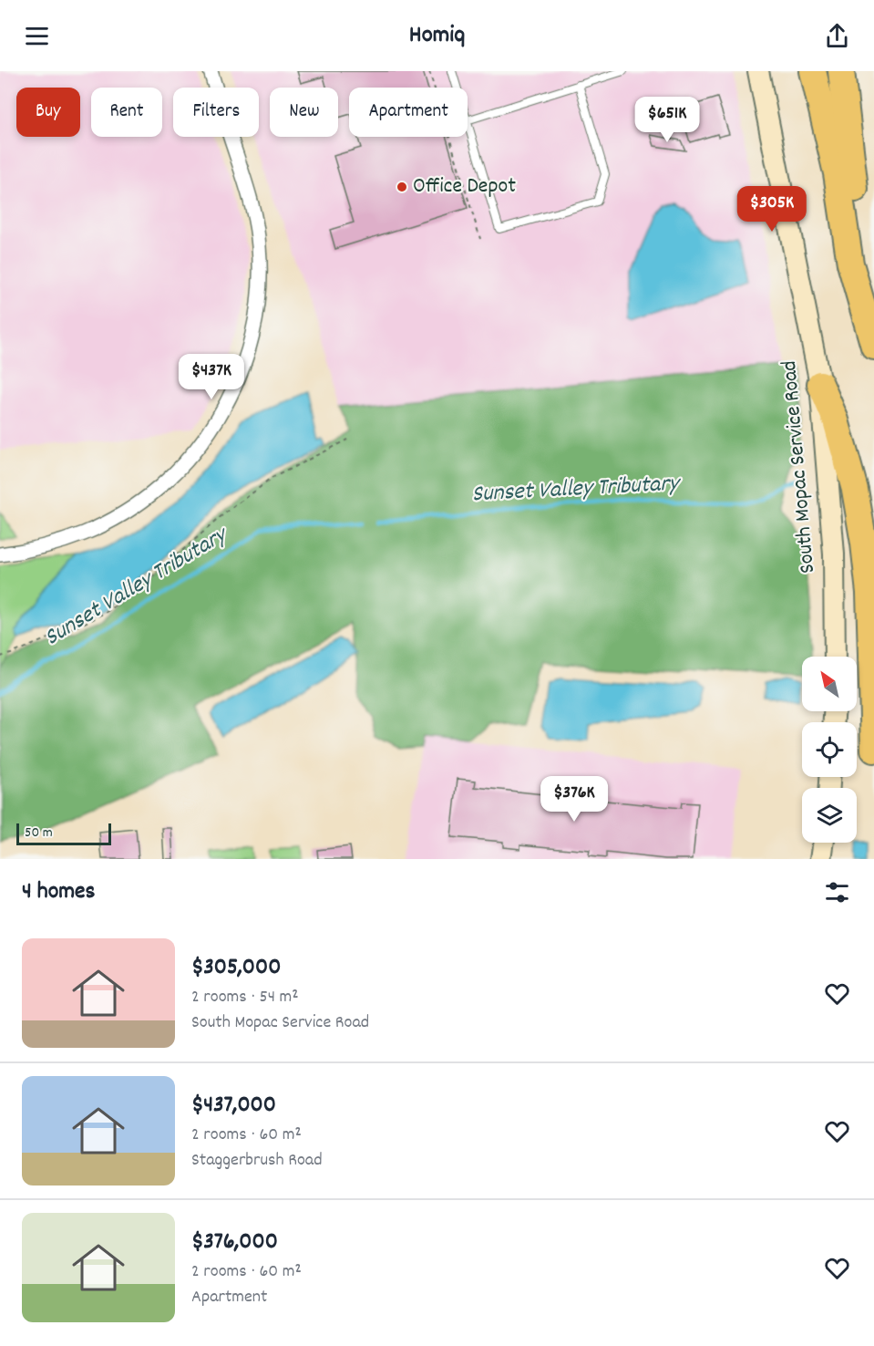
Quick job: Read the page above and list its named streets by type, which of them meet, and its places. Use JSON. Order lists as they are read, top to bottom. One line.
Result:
{"streets":{"main road":["South Mopac Service Road"]},"water":["Sunset Valley Tributary"],"places":["Office Depot"],"scale_bar":"50 m","north":"top left","page":{"header":"Homiq","chip":["Buy","Rent","Filters","New","Apartment"],"price":["$651K","$305K","$437K","$376K"],"scale":"50 m","heading":"4 homes","list":[{"name":"$305,000","note":"2 rooms · 54 m² · South Mopac Service Road"},{"name":"$437,000","note":"2 rooms · 60 m² · Staggerbrush Road"},{"name":"$376,000","note":"2 rooms · 60 m² · Apartment"}]}}
